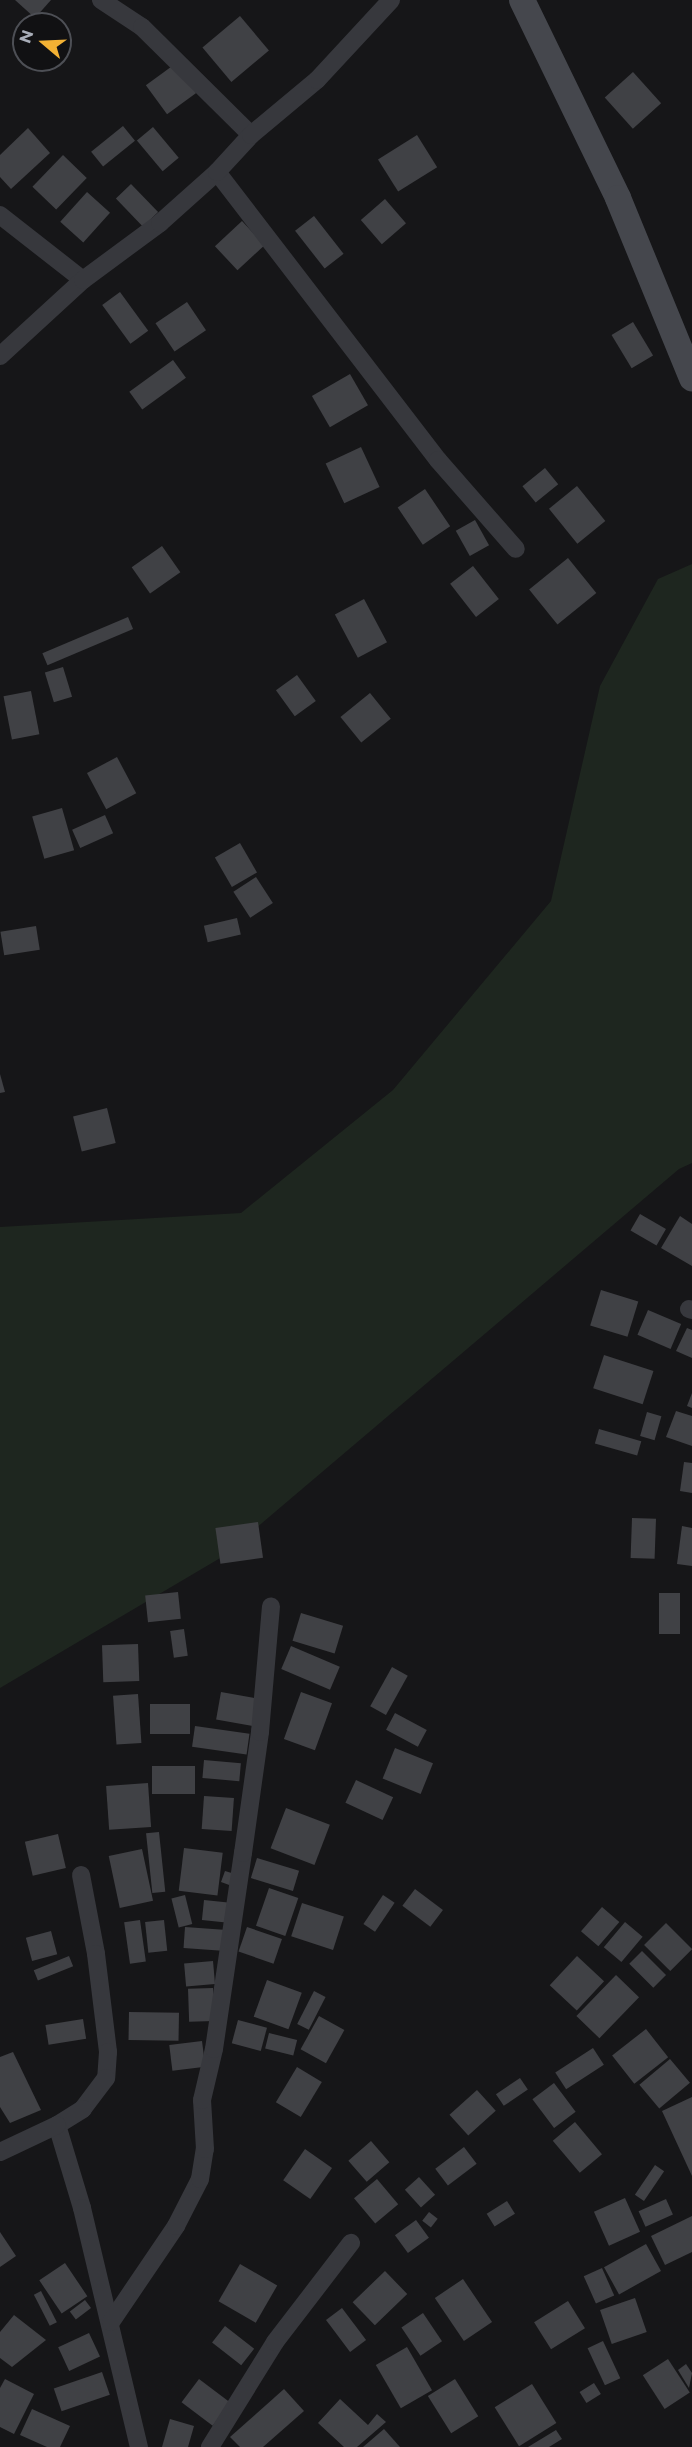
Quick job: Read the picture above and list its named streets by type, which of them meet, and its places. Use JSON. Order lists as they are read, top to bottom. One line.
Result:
{"north":"left"}
